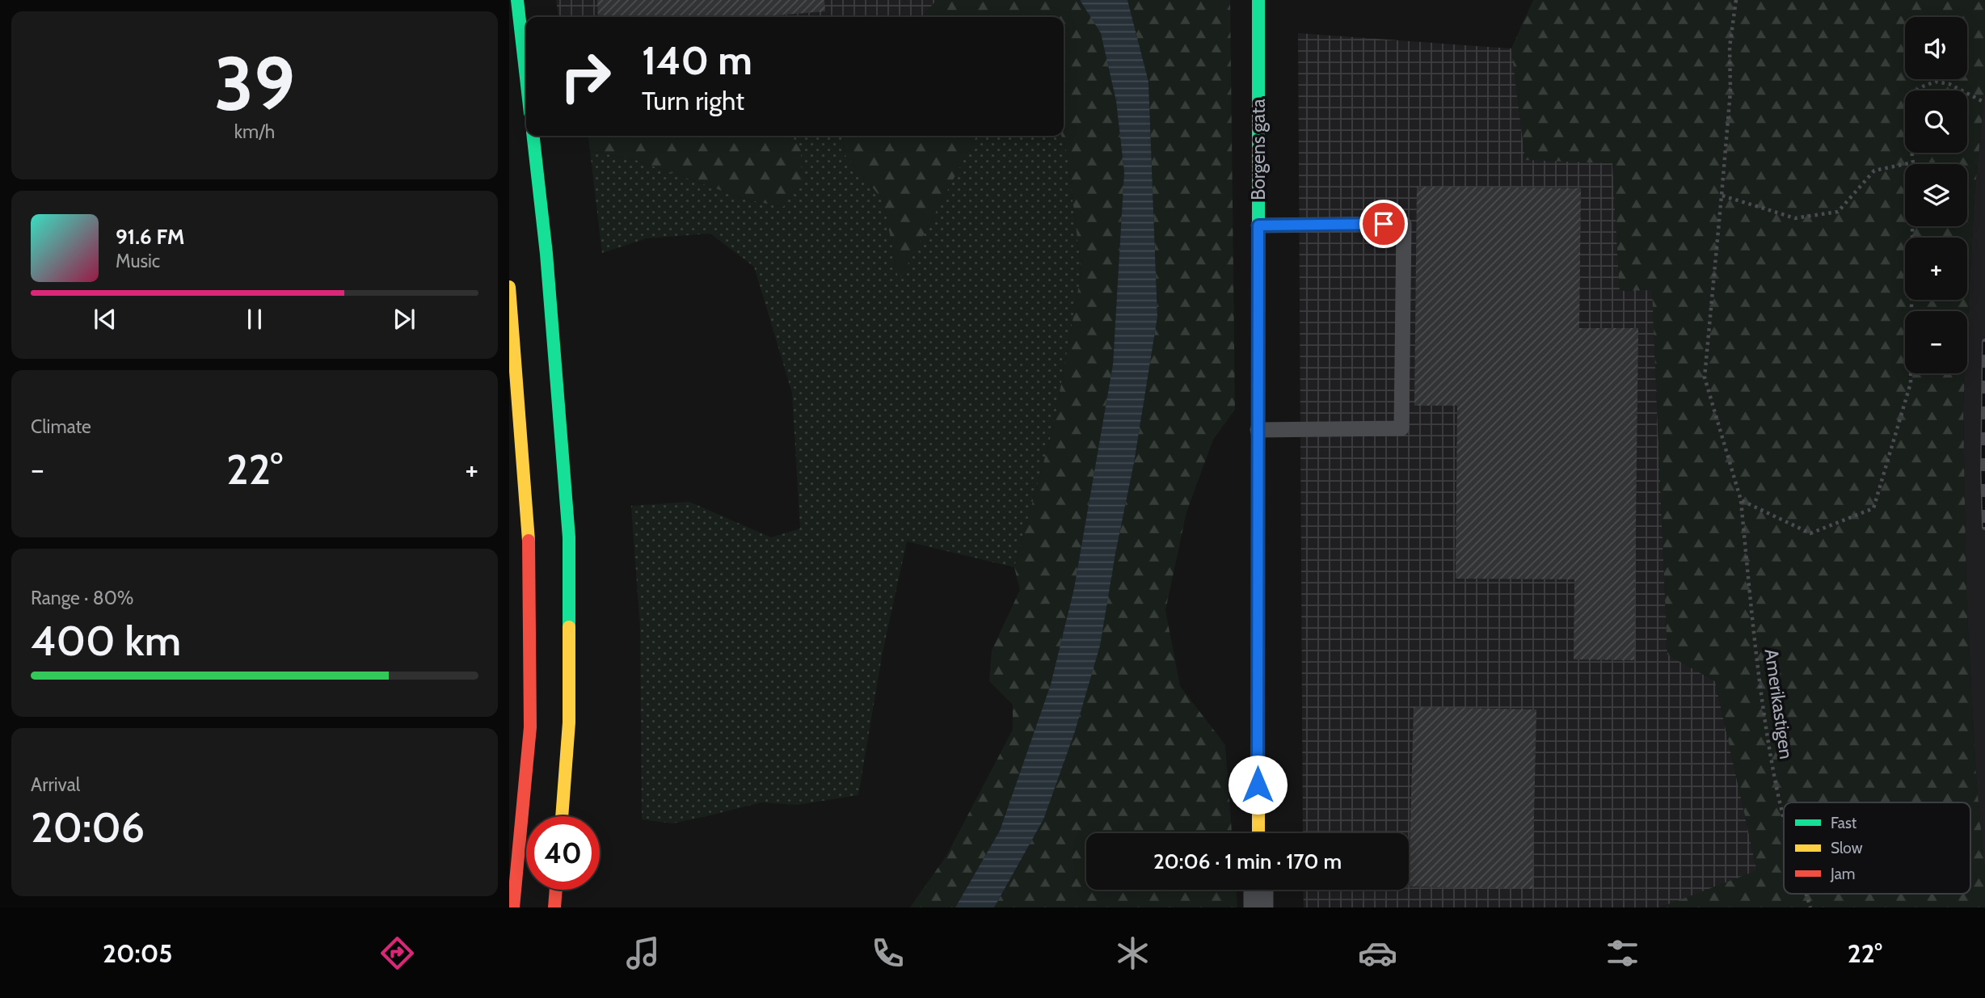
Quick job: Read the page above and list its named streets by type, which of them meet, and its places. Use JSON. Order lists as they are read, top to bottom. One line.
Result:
{"streets":{"main road":["Borgens gata"],"path":["Amerikastigen"]},"legend":["Fast","Slow","Jam"],"page":{"tile":[["39","km/h"],"Climate",["Range · 80%","400 km"],["Arrival","20:06"]],"map_buttons":["+","−"],"turn":["140 m","Turn right"],"song":["91.6 FM","Music"],"heat":["−","22°","+"],"limit":"40","trip":"20:06 · 1 min · 170 m","tabs":["20:05","22°"]}}
